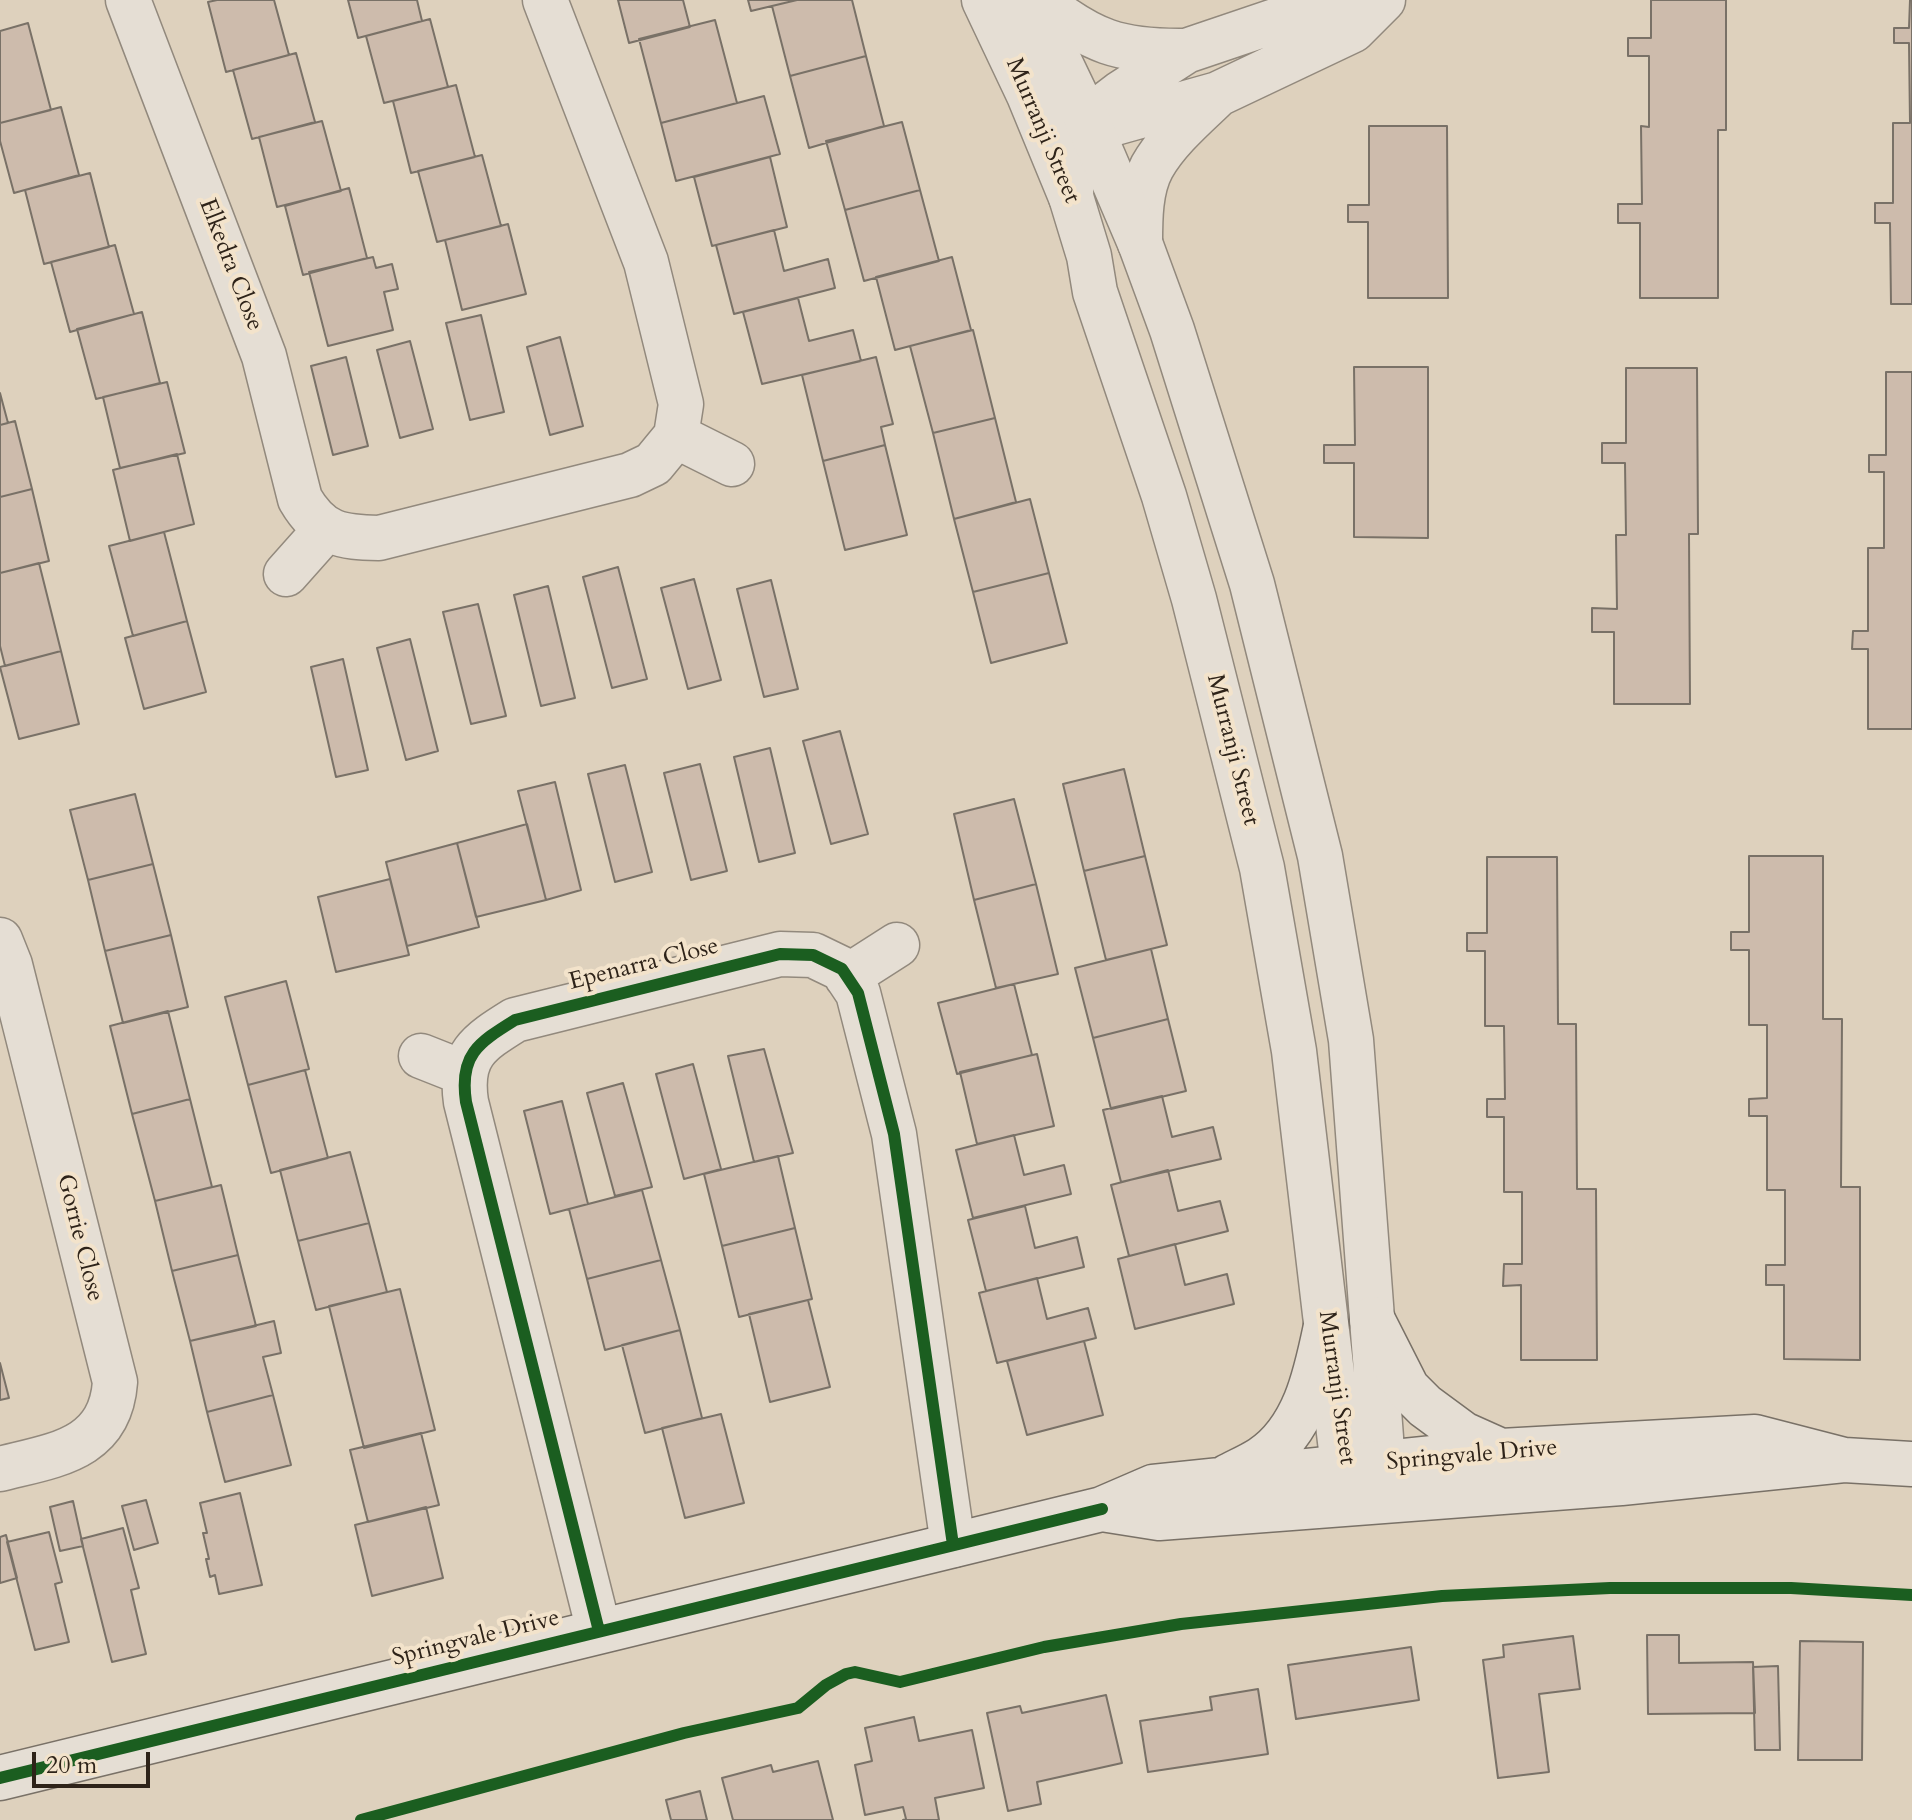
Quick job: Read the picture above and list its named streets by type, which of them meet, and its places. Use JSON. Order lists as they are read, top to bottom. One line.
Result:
{"streets":{"street":["Murranji Street","Elkedra Close","Epenarra Close","Gorrie Close","Springvale Drive"]},"crossings":[["Murranji Street","Springvale Drive"]],"scale_bar":"20 m"}
